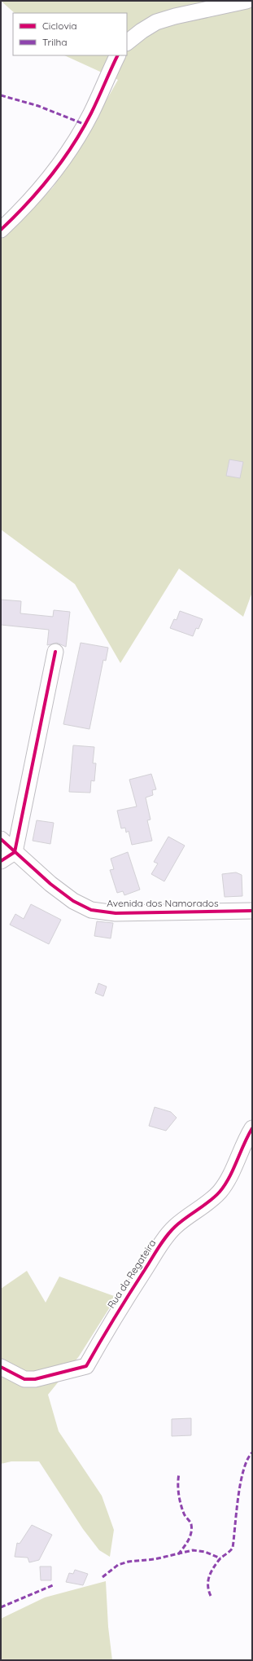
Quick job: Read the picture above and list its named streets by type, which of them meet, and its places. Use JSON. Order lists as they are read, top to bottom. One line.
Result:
{"streets":{"street":["Avenida dos Namorados","Rua da Regateira"]},"legend":["Ciclovia","Trilha"]}
